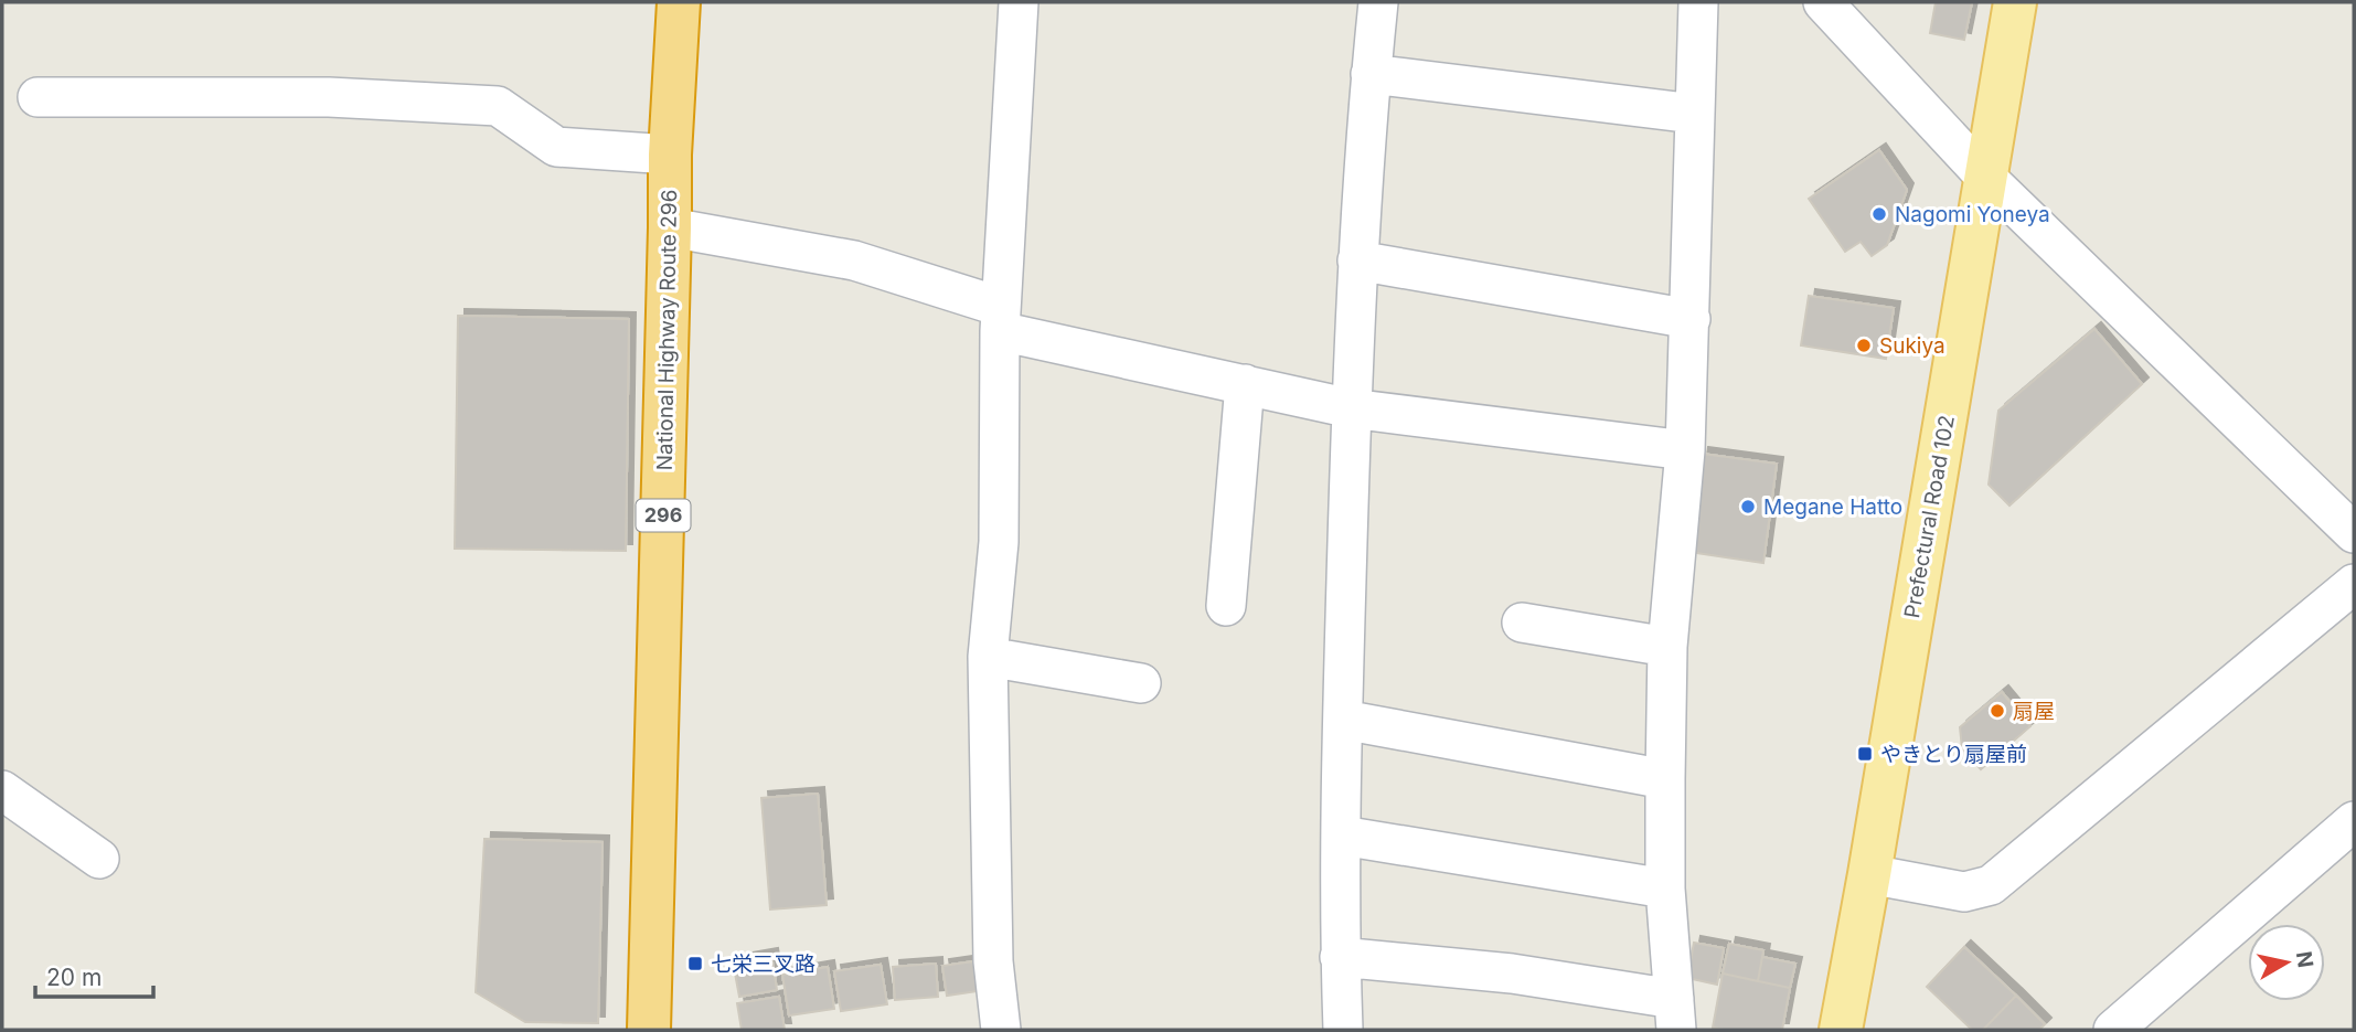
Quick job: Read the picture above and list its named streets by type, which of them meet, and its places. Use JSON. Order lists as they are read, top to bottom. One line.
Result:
{"streets":{"highway":["National Highway Route 296","296"],"main road":["Prefectural Road 102"]},"places":{"other":["Nagomi Yoneya","Sukiya","Megane Hatto","扇屋"],"transit":["やきとり扇屋前","七栄三叉路"]},"scale_bar":"20 m","north":"right"}
